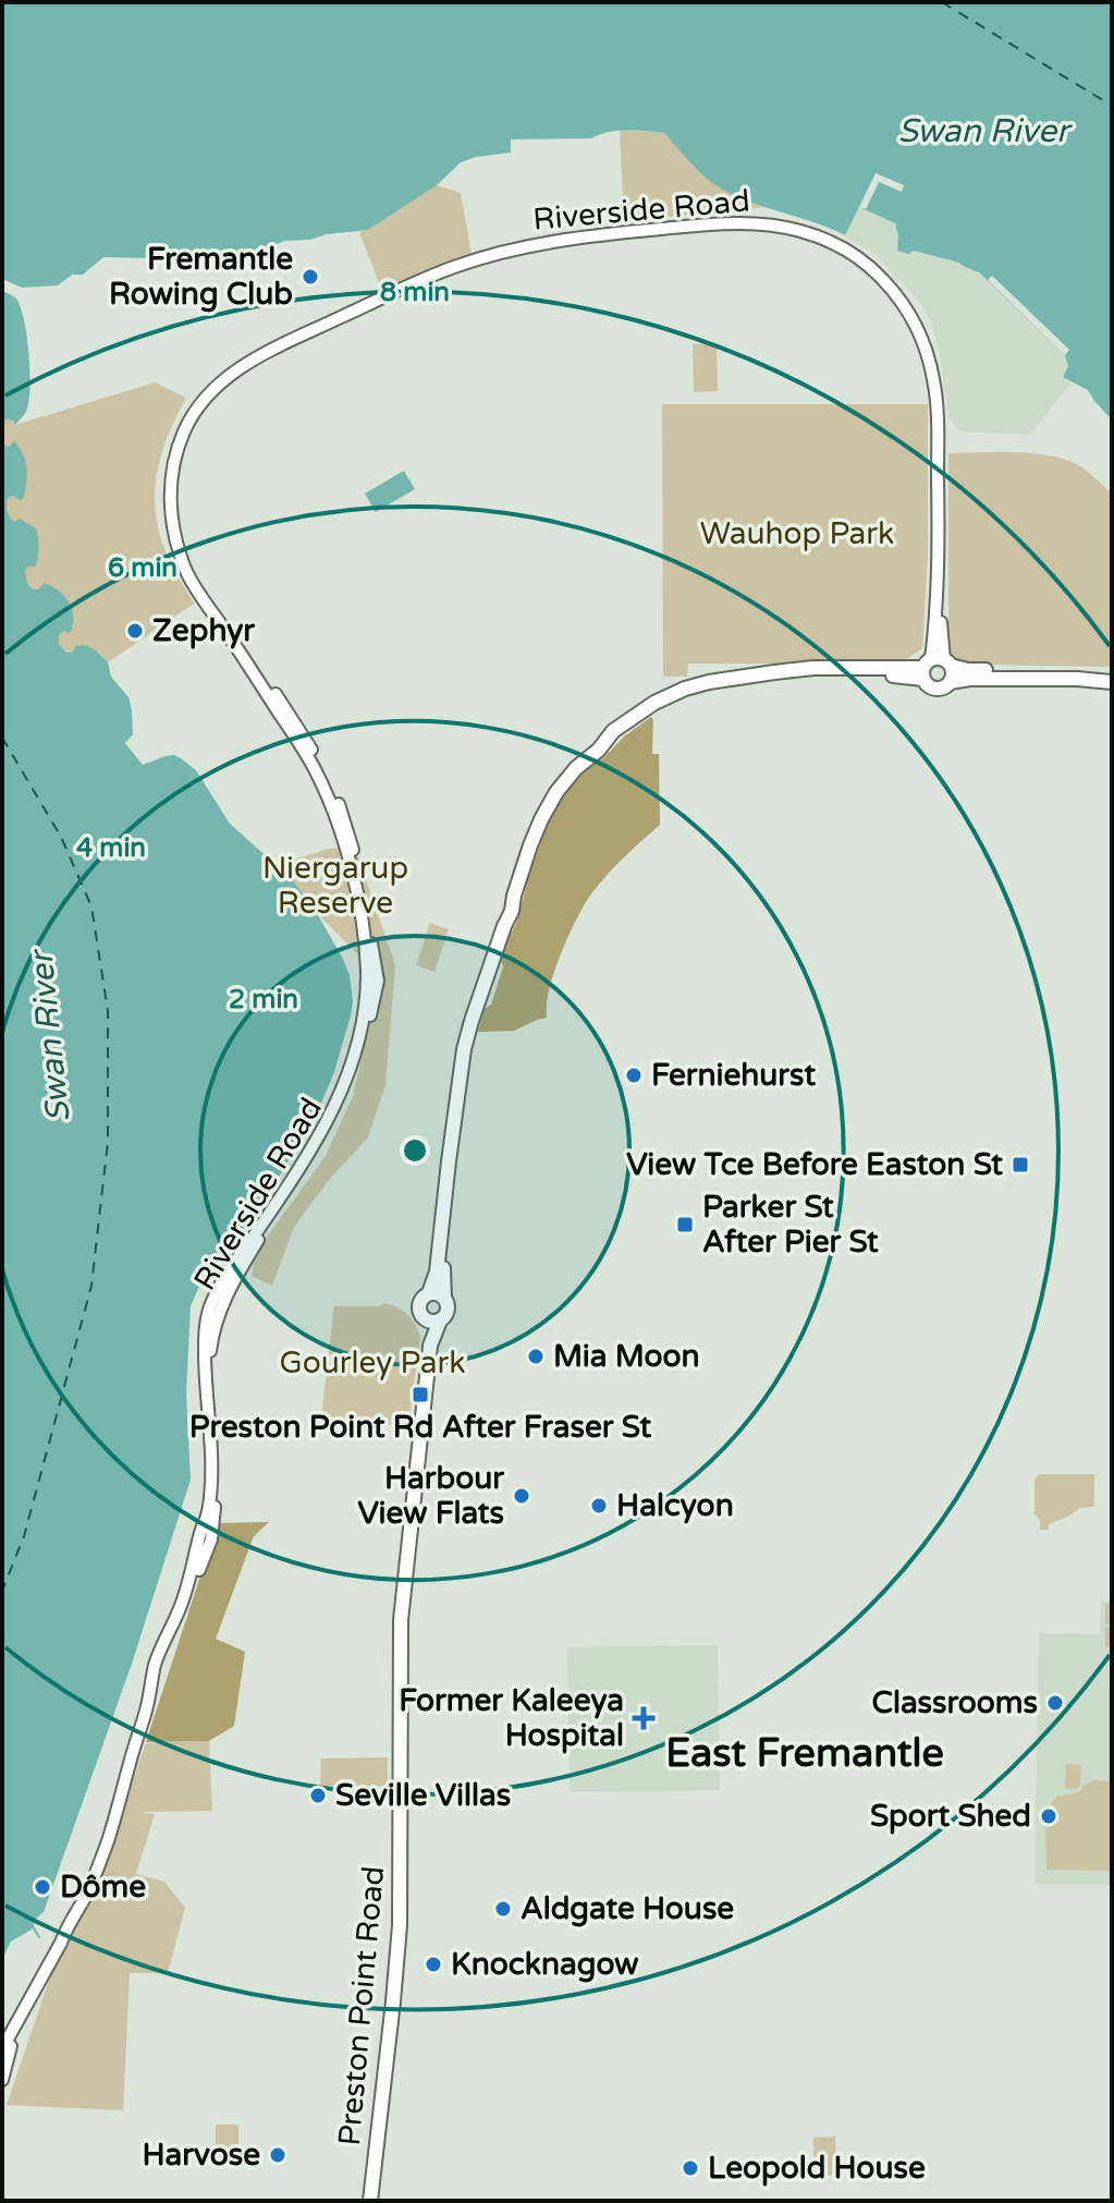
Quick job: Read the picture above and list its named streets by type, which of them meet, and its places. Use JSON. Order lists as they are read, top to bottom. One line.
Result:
{"streets":{"main road":["Preston Point Road"],"street":["Riverside Road"]},"crossings":[["Riverside Road","Preston Point Road"]],"districts":["East Fremantle"],"water":["Swan River"],"parks":["Wauhop Park","Niergarup Reserve","Gourley Park"],"places":{"other":["Fremantle Rowing Club","Zephyr","Ferniehurst","Mia Moon","Harbour View Flats","Halcyon","Classrooms","Seville Villas","Sport Shed","Dôme","Aldgate House","Knocknagow","Harvose","Leopold House"],"transit":["View Tce Before Easton St","Parker St After Pier St","Preston Point Rd After Fraser St"],"health":["Former Kaleeya Hospital"]},"rings":["8 min","6 min","4 min","2 min"]}
